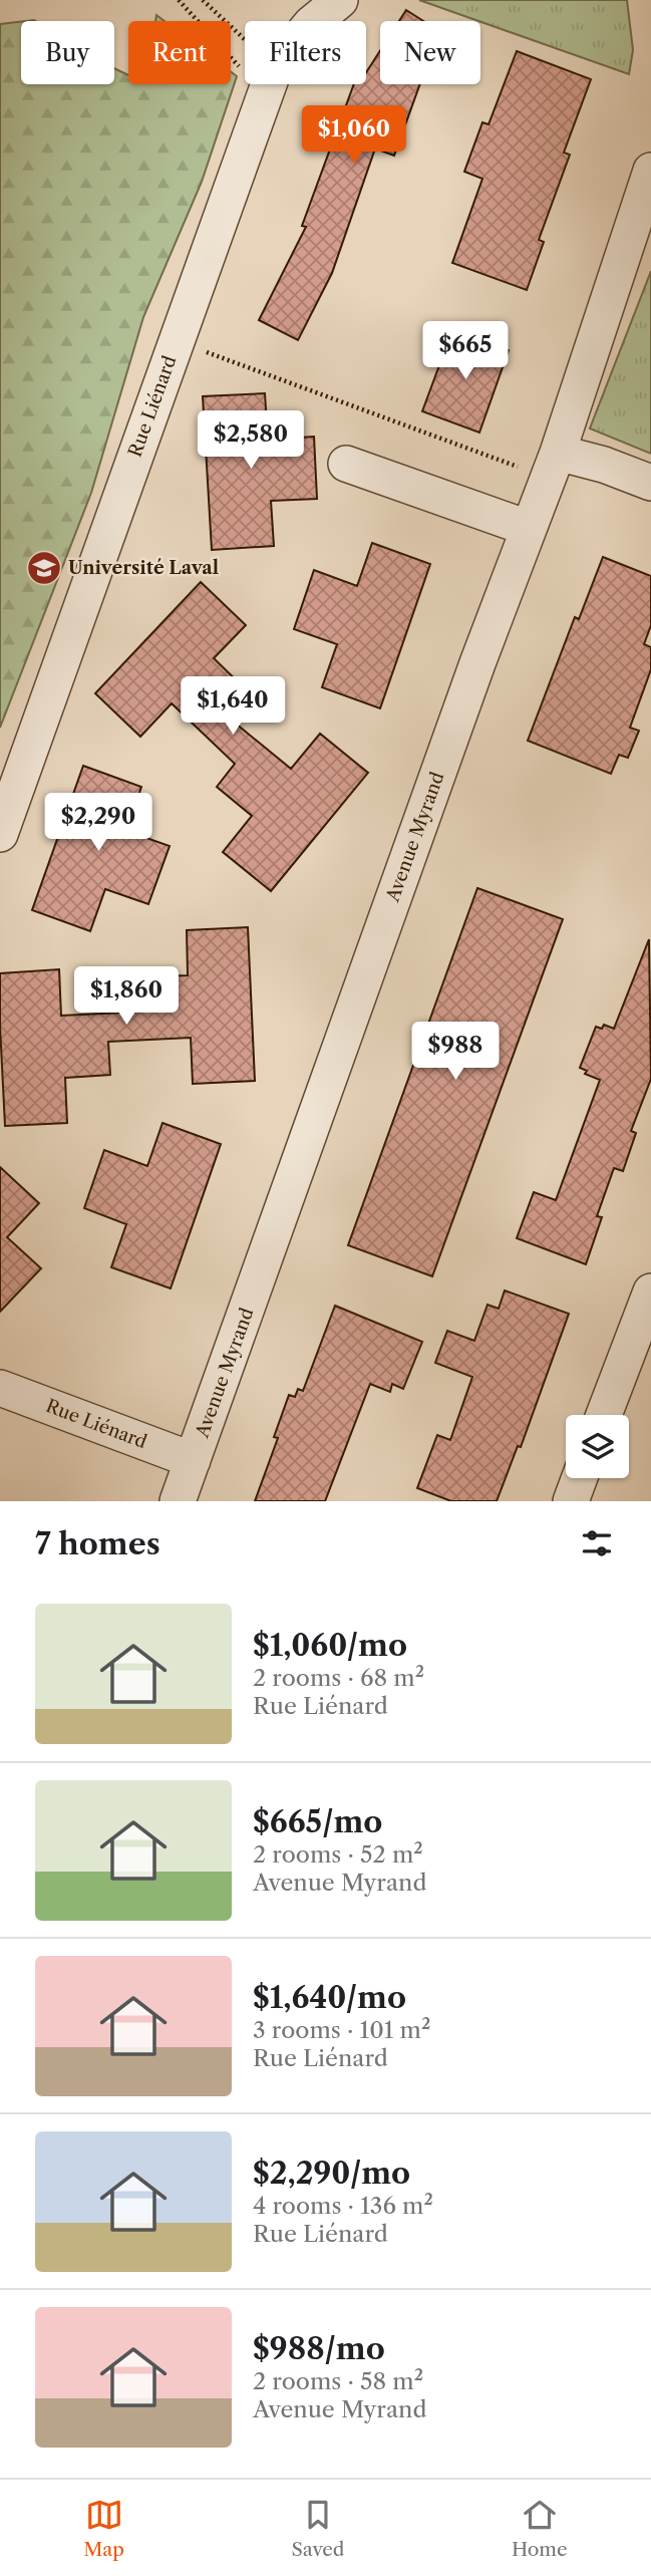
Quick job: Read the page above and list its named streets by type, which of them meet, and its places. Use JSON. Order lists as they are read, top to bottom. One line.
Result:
{"streets":{"street":["Rue Liénard","Avenue Myrand"]},"crossings":[["Rue Liénard","Avenue Myrand"]],"places":{"school or university":["Université Laval"]},"page":{"chip":["Buy","Rent","Filters","New"],"price":["$1,060","$665","$2,580","$1,640","$2,290","$1,860","$988"],"heading":"7 homes","list":[{"name":"$1,060/mo","note":"2 rooms · 68 m² · Rue Liénard"},{"name":"$665/mo","note":"2 rooms · 52 m² · Avenue Myrand"},{"name":"$1,640/mo","note":"3 rooms · 101 m² · Rue Liénard"},{"name":"$2,290/mo","note":"4 rooms · 136 m² · Rue Liénard"},{"name":"$988/mo","note":"2 rooms · 58 m² · Avenue Myrand"}],"tabs":["Map","Saved","Home"]}}
